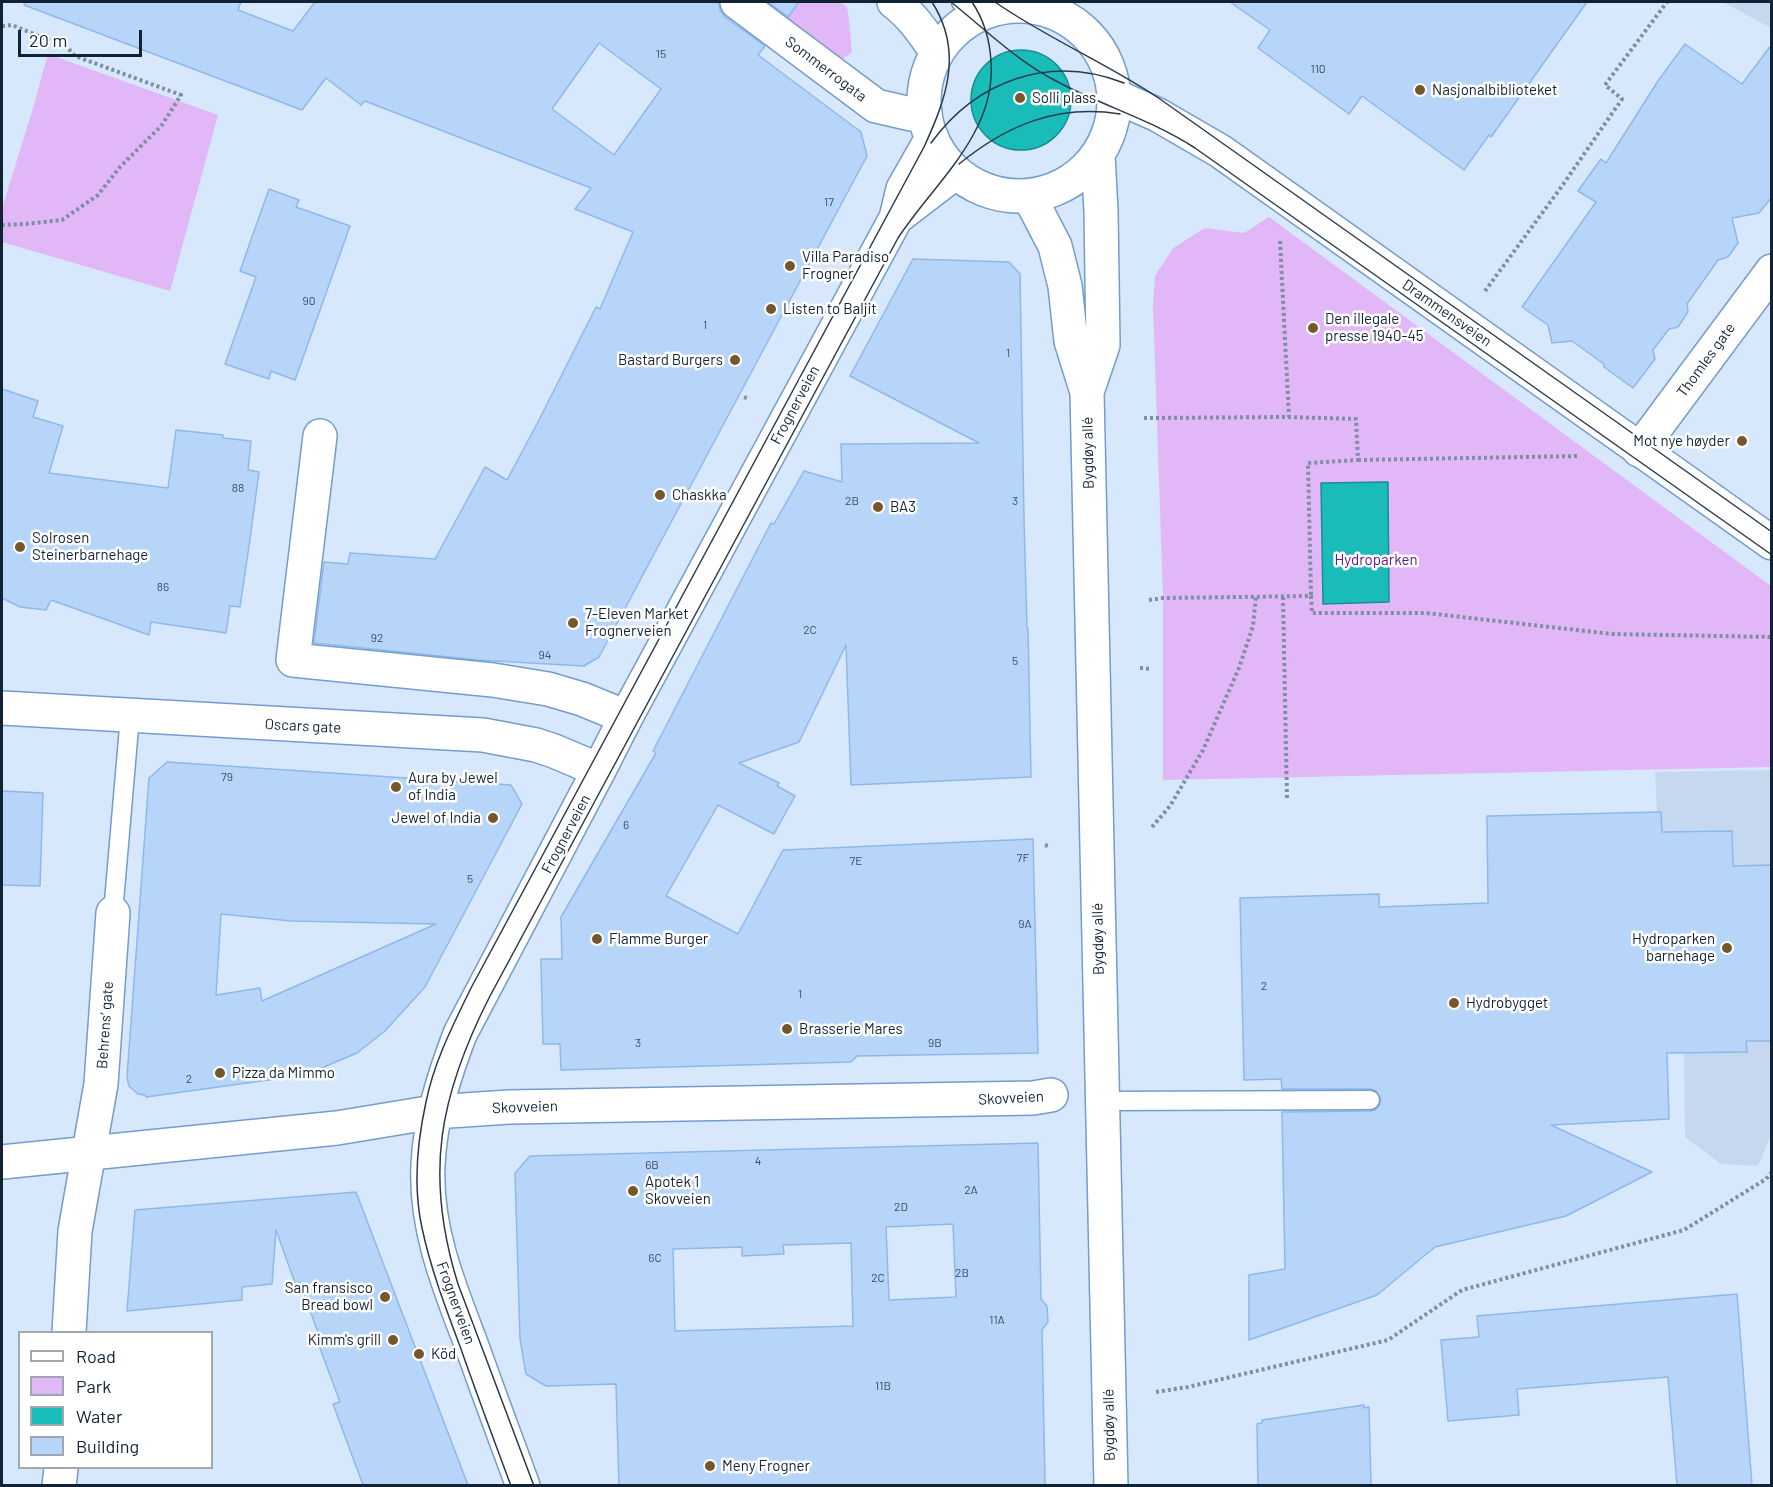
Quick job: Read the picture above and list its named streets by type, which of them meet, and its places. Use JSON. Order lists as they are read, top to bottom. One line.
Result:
{"streets":{"street":["Sommerrogata","Drammensveien","Thomles gate","Frognerveien","Bygdøy allé","Oscars gate","Behrens’ gate","Skovveien"]},"crossings":[["Sommerrogata","Drammensveien"],["Sommerrogata","Frognerveien"],["Sommerrogata","Bygdøy allé"],["Drammensveien","Thomles gate"],["Drammensveien","Frognerveien"],["Drammensveien","Bygdøy allé"],["Frognerveien","Bygdøy allé"],["Frognerveien","Oscars gate"],["Frognerveien","Skovveien"],["Oscars gate","Behrens’ gate"],["Behrens’ gate","Skovveien"]],"parks":["Hydroparken"],"places":["Nasjonalbiblioteket","Solli plass","Villa Paradiso Frogner","Listen to Baljit","Den illegale presse 1940-45","Bastard Burgers","Mot nye høyder","Chaskka","BA3","Solrosen Steinerbarnehage","7-Eleven Market Frognerveien","Aura by Jewel of India","Jewel of India","Flamme Burger","Hydroparken barnehage","Hydrobygget","Brasserie Mares","Pizza da Mimmo","Apotek 1 Skovveien","San fransisco Bread bowl","Kimm's grill","Köd","Meny Frogner"],"house_numbers":["15","110","17","90","1","1","88","2B","3","86","2C","92","94","5","79","6","7F","7E","5","9A","2","1","3","9B","2","4","6B","2A","2D","6C","2B","2C","11A","11B"],"legend":["Road","Park","Water","Building"],"scale_bar":"20 m"}
